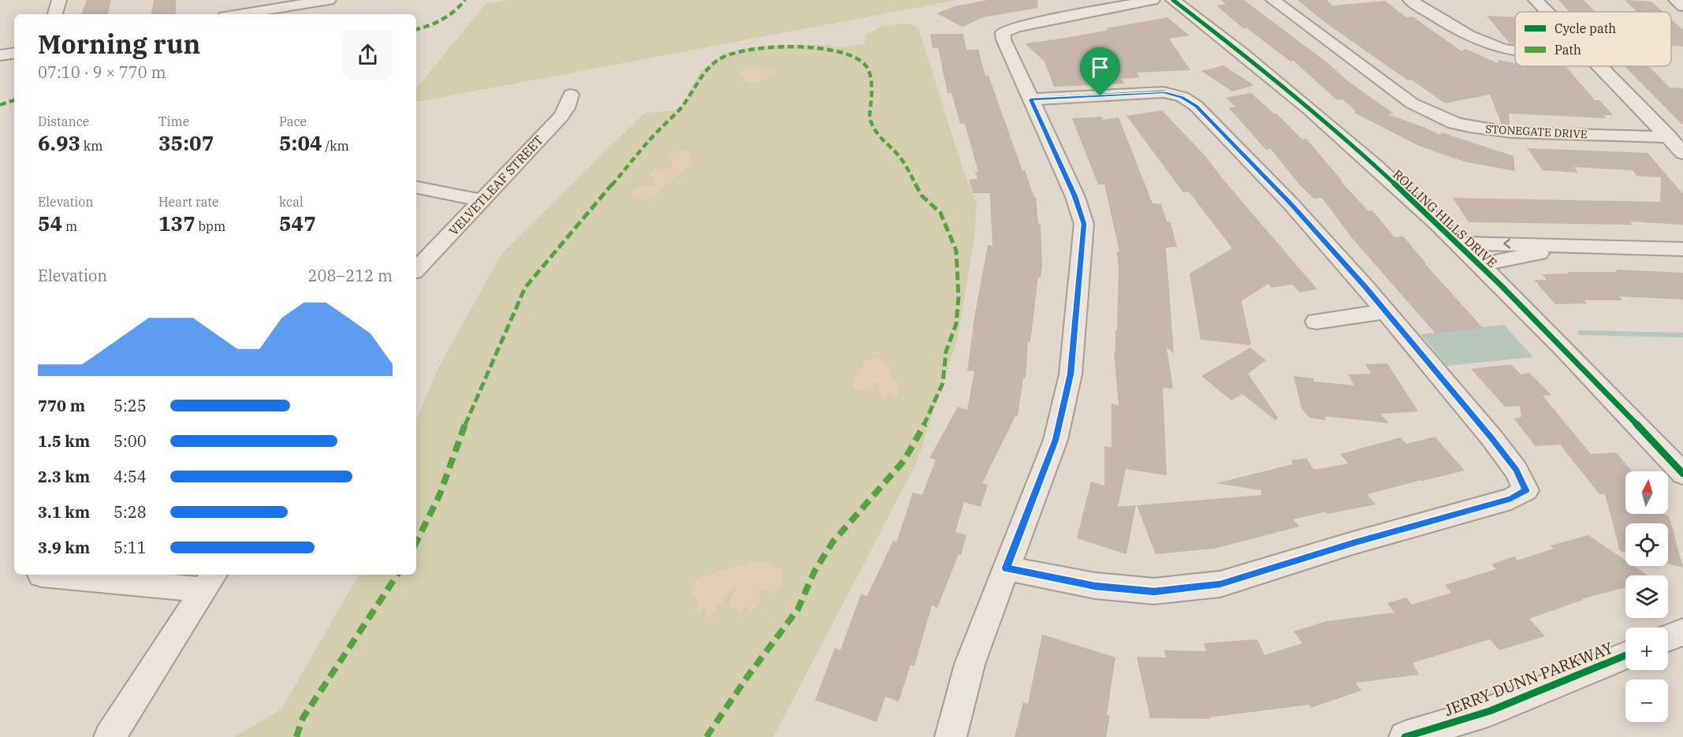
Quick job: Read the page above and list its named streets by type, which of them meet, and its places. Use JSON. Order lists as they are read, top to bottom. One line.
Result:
{"streets":{"street":["STONEGATE DRIVE","VELVETLEAF STREET","ROLLING HILLS DRIVE","JERRY DUNN PARKWAY"]},"legend":["Cycle path","Path"],"north":"top","page":{"heading":["Morning run","07:10 · 9 × 770 m"],"stats":[["Distance","6.93 km"],["Time","35:07"],["Pace","5:04 /km"],["Elevation","54 m"],["Heart rate","137 bpm"],["kcal","547"]],"chart":["Elevation","208–212 m"],"list":[{"name":"770 m","note":"5:25"},{"name":"1.5 km","note":"5:00"},{"name":"2.3 km","note":"4:54"},{"name":"3.1 km","note":"5:28"},{"name":"3.9 km","note":"5:11"}],"map_buttons":["+","−"]}}
